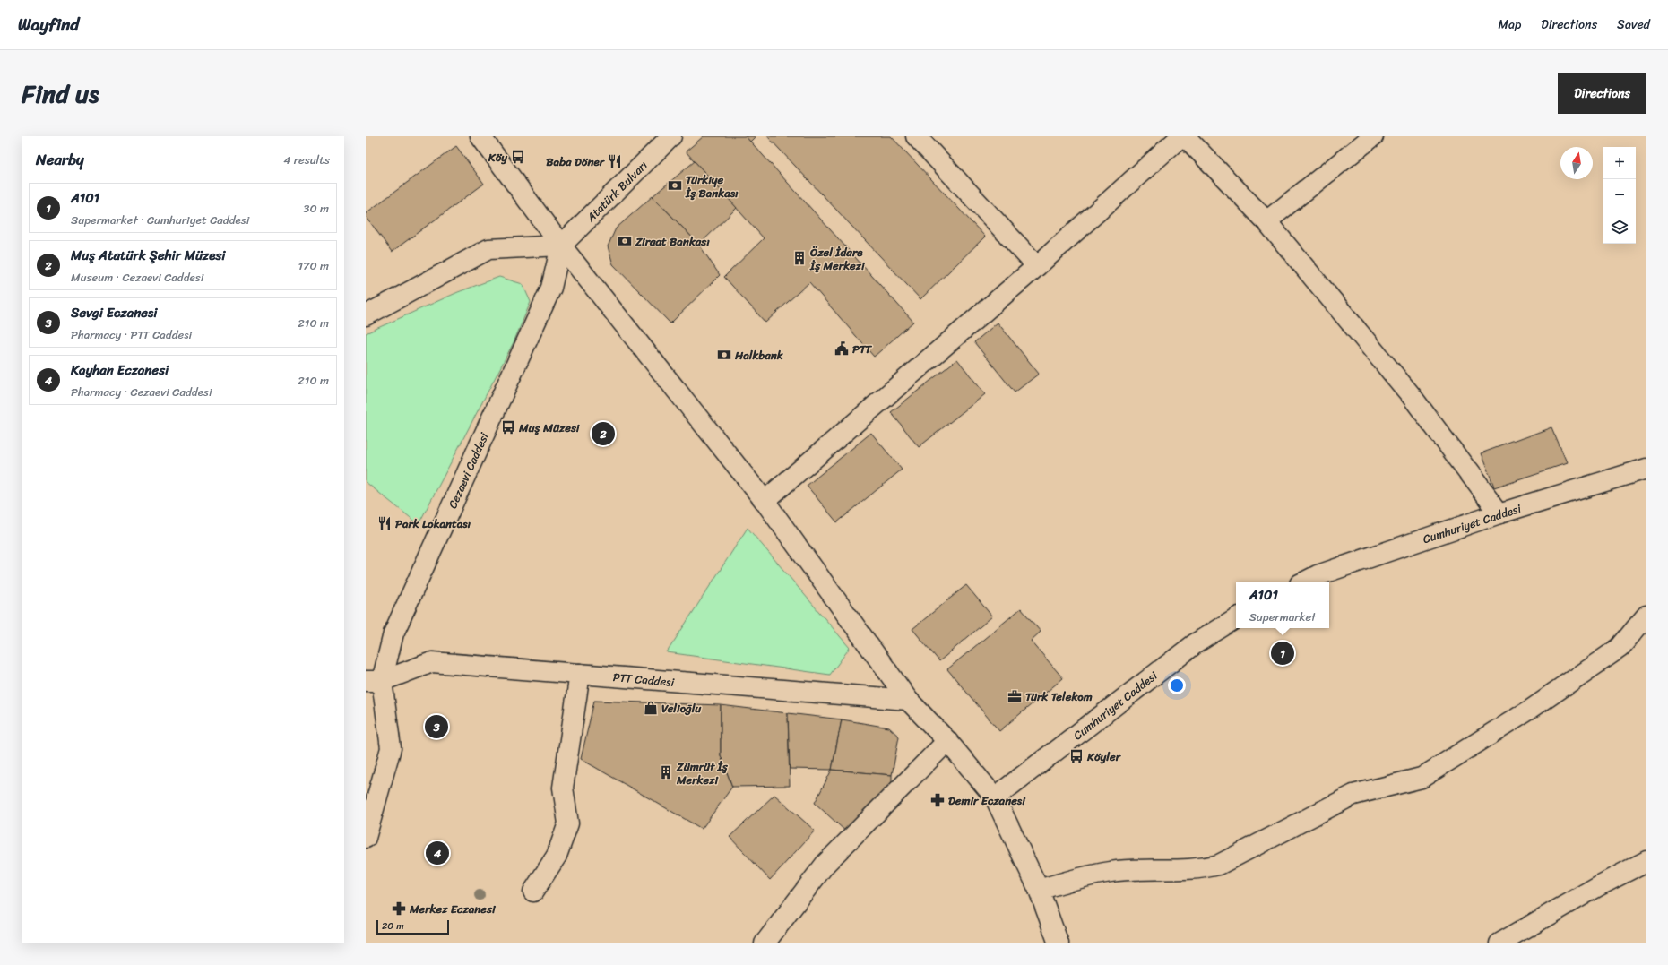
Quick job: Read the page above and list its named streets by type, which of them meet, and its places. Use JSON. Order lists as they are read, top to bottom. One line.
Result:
{"streets":{"street":["Atatürk Bulvarı","Cezaevi Caddesi","Cumhuriyet Caddesi","PTT Caddesi"]},"crossings":[["Atatürk Bulvarı","Cezaevi Caddesi"],["Cezaevi Caddesi","PTT Caddesi"]],"places":{"bus stop":["Köy","Muş Müzesi","Köyler"],"restaurant":["Baba Döner","Park Lokantası"],"bank":["Türkiye İş Bankası","Ziraat Bankası","Halkbank"],"building":["Özel İdare İş Merkezi","Zümrüt İş Merkezi"],"public building":["PTT"],"office":["Türk Telekom"],"shop":["Velioğlu"],"pharmacy":["Demir Eczanesi","Merkez Eczanesi"]},"scale_bar":"20 m","north":"top","page":{"header":"Wayfind","nav":["Map","Directions","Saved"],"title":"Find us","buttons":"Directions","heading":["Nearby","4 results"],"map_buttons":["+","−"],"list":[{"mark":"1","name":"A101","note":"Supermarket · Cumhuriyet Caddesi","value":"30 m"},{"mark":"2","name":"Muş Atatürk Şehir Müzesi","note":"Museum · Cezaevi Caddesi","value":"170 m"},{"mark":"3","name":"Sevgi Eczanesi","note":"Pharmacy · PTT Caddesi","value":"210 m"},{"mark":"4","name":"Kayhan Eczanesi","note":"Pharmacy · Cezaevi Caddesi","value":"210 m"}],"pins":["2","1","3","4"],"popup":["A101","Supermarket"],"scale":"20 m"}}
